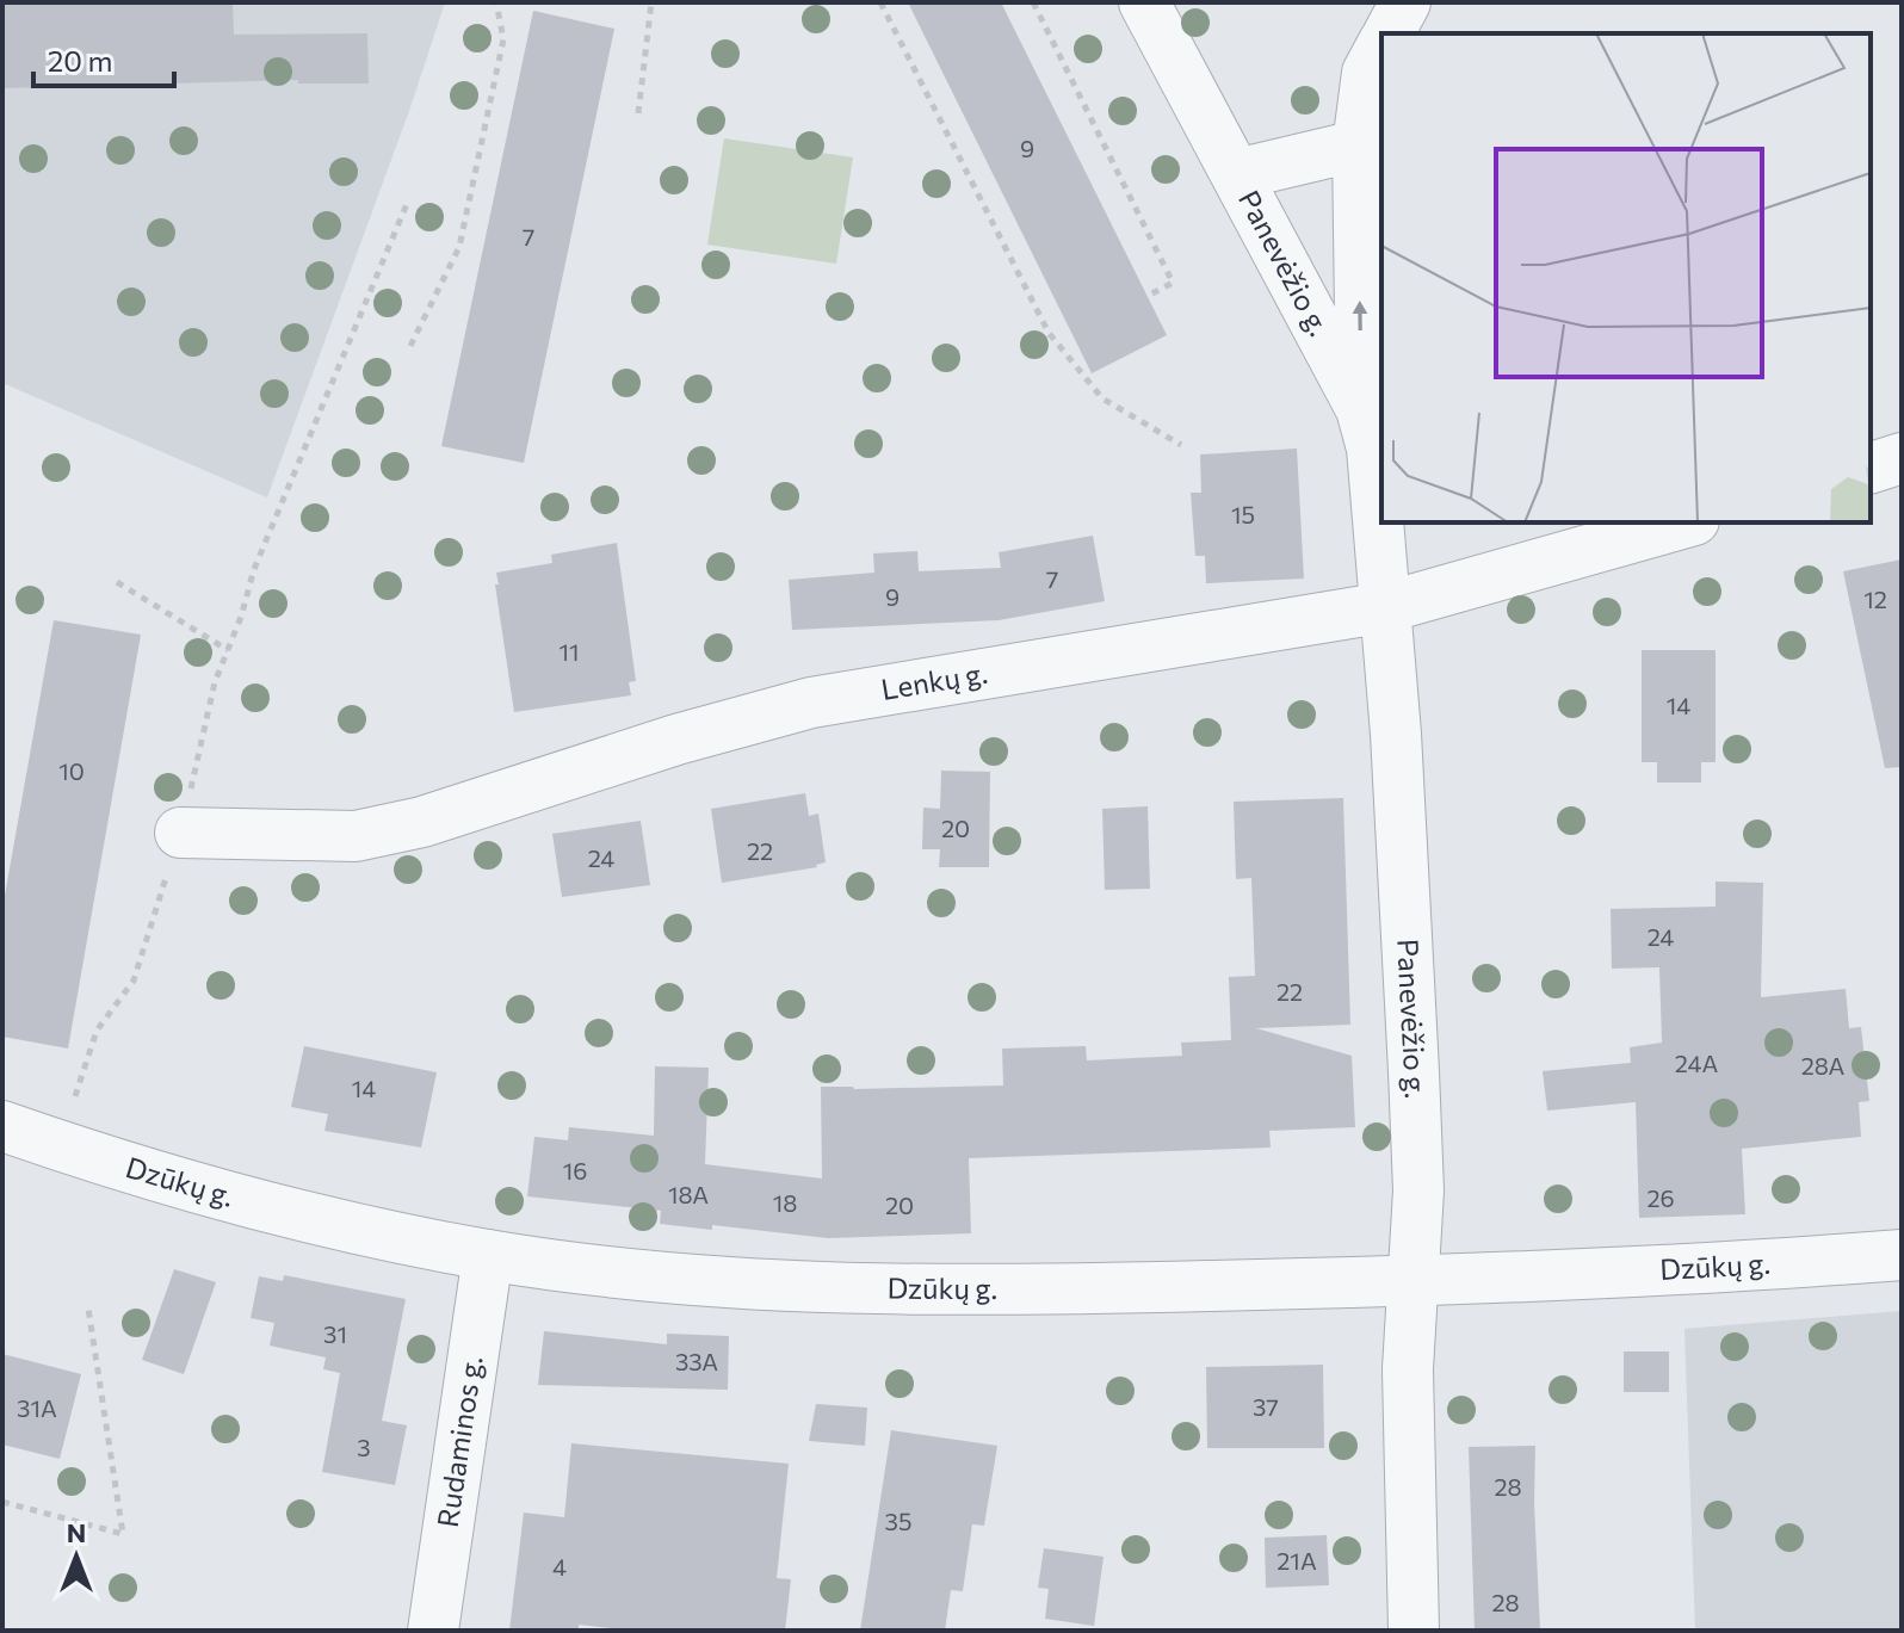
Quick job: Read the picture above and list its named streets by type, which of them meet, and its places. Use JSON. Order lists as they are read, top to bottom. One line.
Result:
{"streets":{"street":["Panevėžio g.","Lenkų g.","Dzūkų g.","Rudaminos g."]},"crossings":[["Panevėžio g.","Lenkų g."],["Panevėžio g.","Dzūkų g."],["Dzūkų g.","Rudaminos g."]],"house_numbers":["9","7","15","7","9","12","11","14","10","20","22","24","24","22","24A","28A","14","16","18A","26","18","20","31","33A","37","31A","3","28","35","21A","4","28"],"scale_bar":"20 m","north":"top"}
